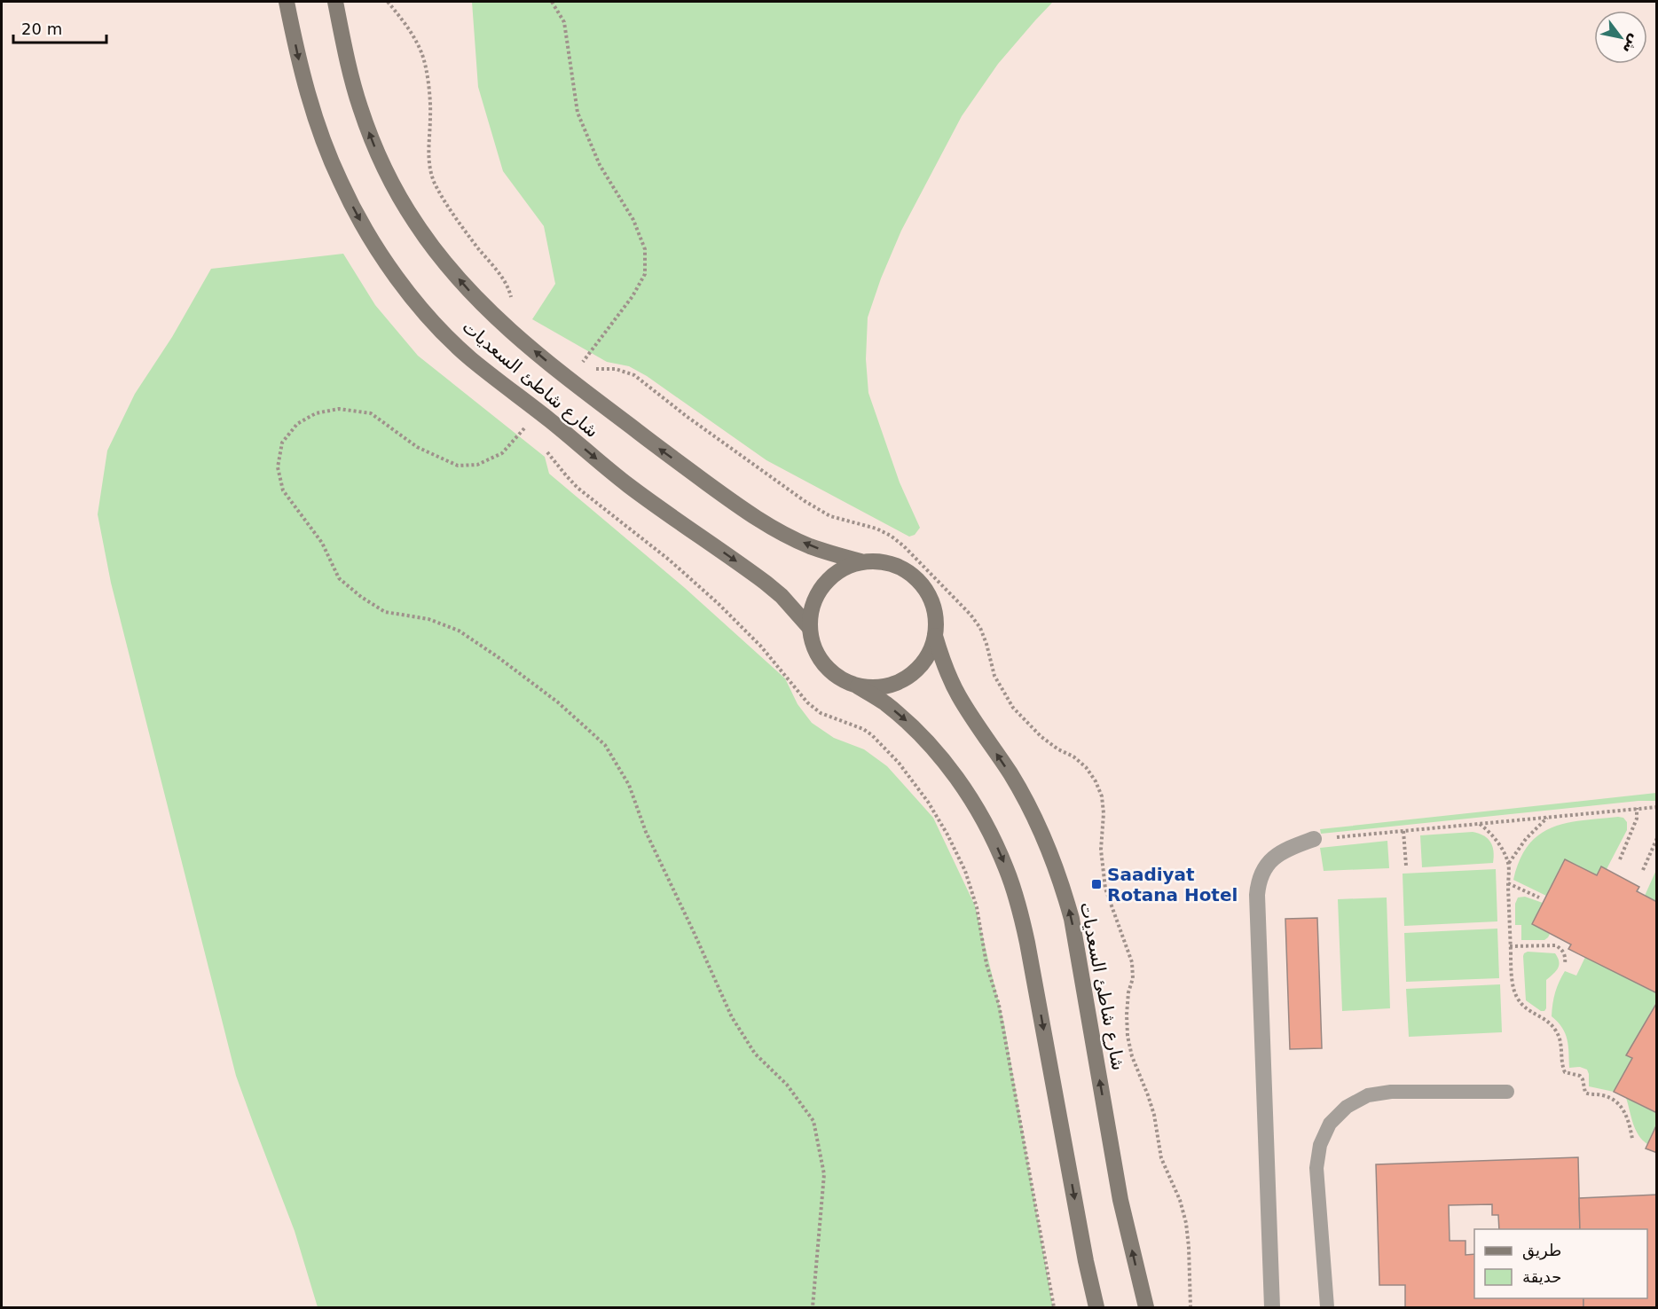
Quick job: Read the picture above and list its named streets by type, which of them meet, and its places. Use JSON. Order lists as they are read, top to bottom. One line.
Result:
{"streets":{"street":["شارع شاطئ السعديات"]},"places":{"transit":["Saadiyat Rotana Hotel"]},"legend":["طريق","حديقة"],"scale_bar":"20 m","north":"bottom right"}
